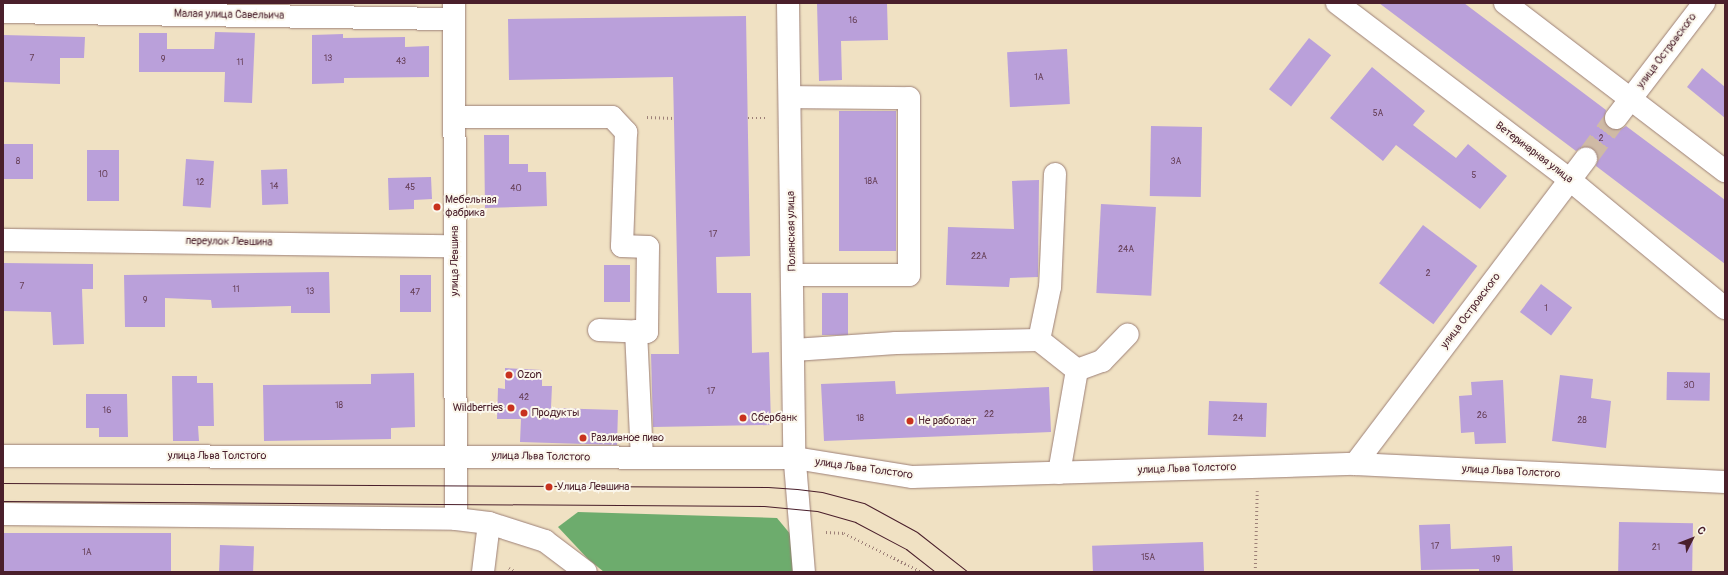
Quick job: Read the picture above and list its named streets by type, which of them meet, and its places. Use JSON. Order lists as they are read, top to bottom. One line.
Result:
{"streets":{"street":["Малая улица Савельича","улица Островского","Ветеринарная улица","Полянская улица","переулок Левшина","улица Левшина","улица Льва Толстого"]},"crossings":[["Малая улица Савельича","улица Левшина"],["улица Островского","Ветеринарная улица"],["улица Островского","улица Льва Толстого"],["Полянская улица","улица Льва Толстого"],["переулок Левшина","улица Левшина"],["улица Левшина","улица Льва Толстого"]],"places":["Мебельная фабрика","Ozon","Wildberries","Продукты","Сбербанк","Не работает","Разливное пиво","Улица Левшина"],"house_numbers":["16","7","13","9","43","11","1А","5А","2","8","3А","10","5","18А","12","14","45","40","17","24А","22А","2","7","11","13","47","9","1","30","17","42","18","16","22","26","18","24","28","17","21","1А","15А","19"],"north":"top right"}
